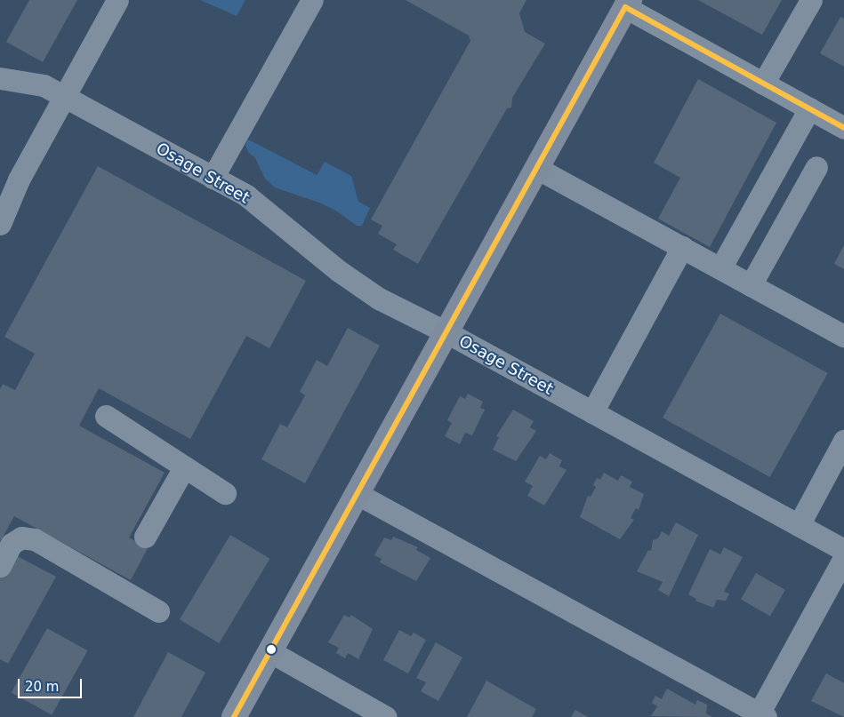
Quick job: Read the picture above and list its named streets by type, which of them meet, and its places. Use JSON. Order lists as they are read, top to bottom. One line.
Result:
{"streets":{"street":["Osage Street"]},"scale_bar":"20 m"}
